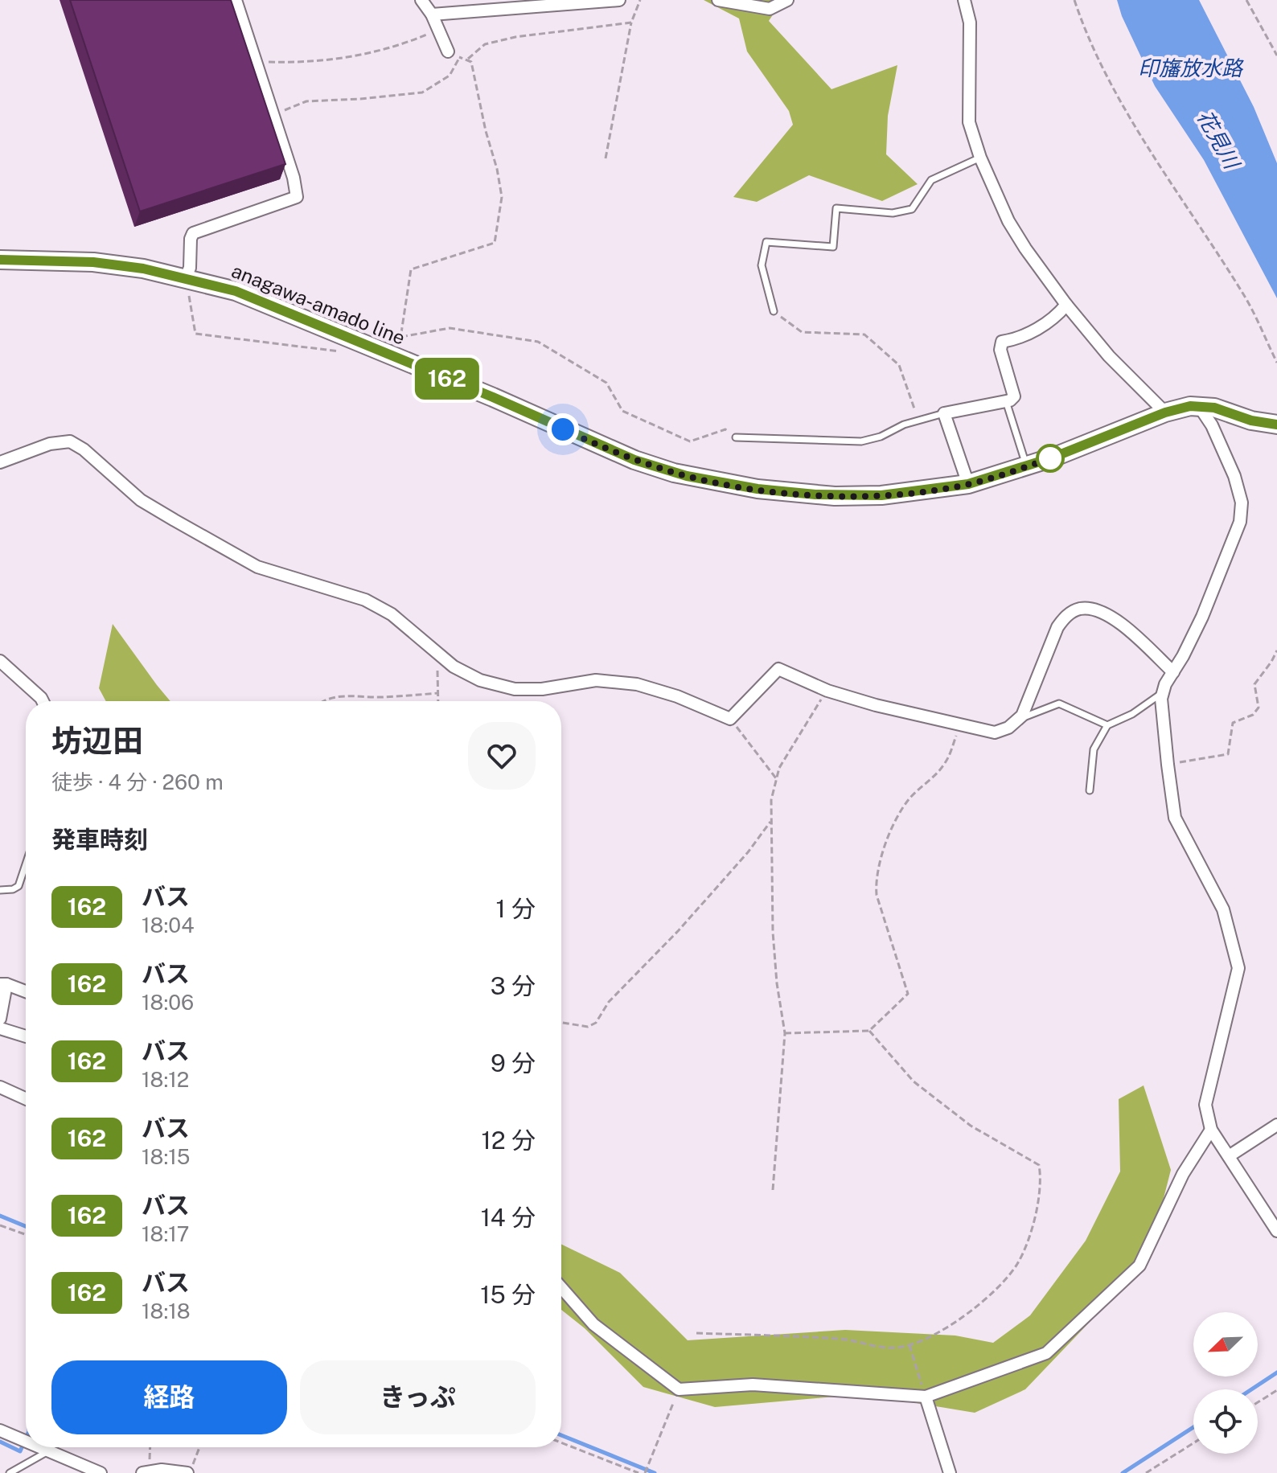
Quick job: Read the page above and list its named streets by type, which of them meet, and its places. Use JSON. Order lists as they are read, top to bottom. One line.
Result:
{"streets":{"main road":["anagawa-amado line"]},"water":["印旛放水路","花見川"],"lines":["bus line 162"],"north":"bottom left","page":{"on_map":"162","heading":[["坊辺田","徒歩 · 4 分 · 260 m"],"発車時刻"],"list":[{"mark":"162","name":"バス","note":"18:04","value":"1 分"},{"mark":"162","name":"バス","note":"18:06","value":"3 分"},{"mark":"162","name":"バス","note":"18:12","value":"9 分"},{"mark":"162","name":"バス","note":"18:15","value":"12 分"},{"mark":"162","name":"バス","note":"18:17","value":"14 分"},{"mark":"162","name":"バス","note":"18:18","value":"15 分"}],"buttons":["経路","きっぷ"]}}
